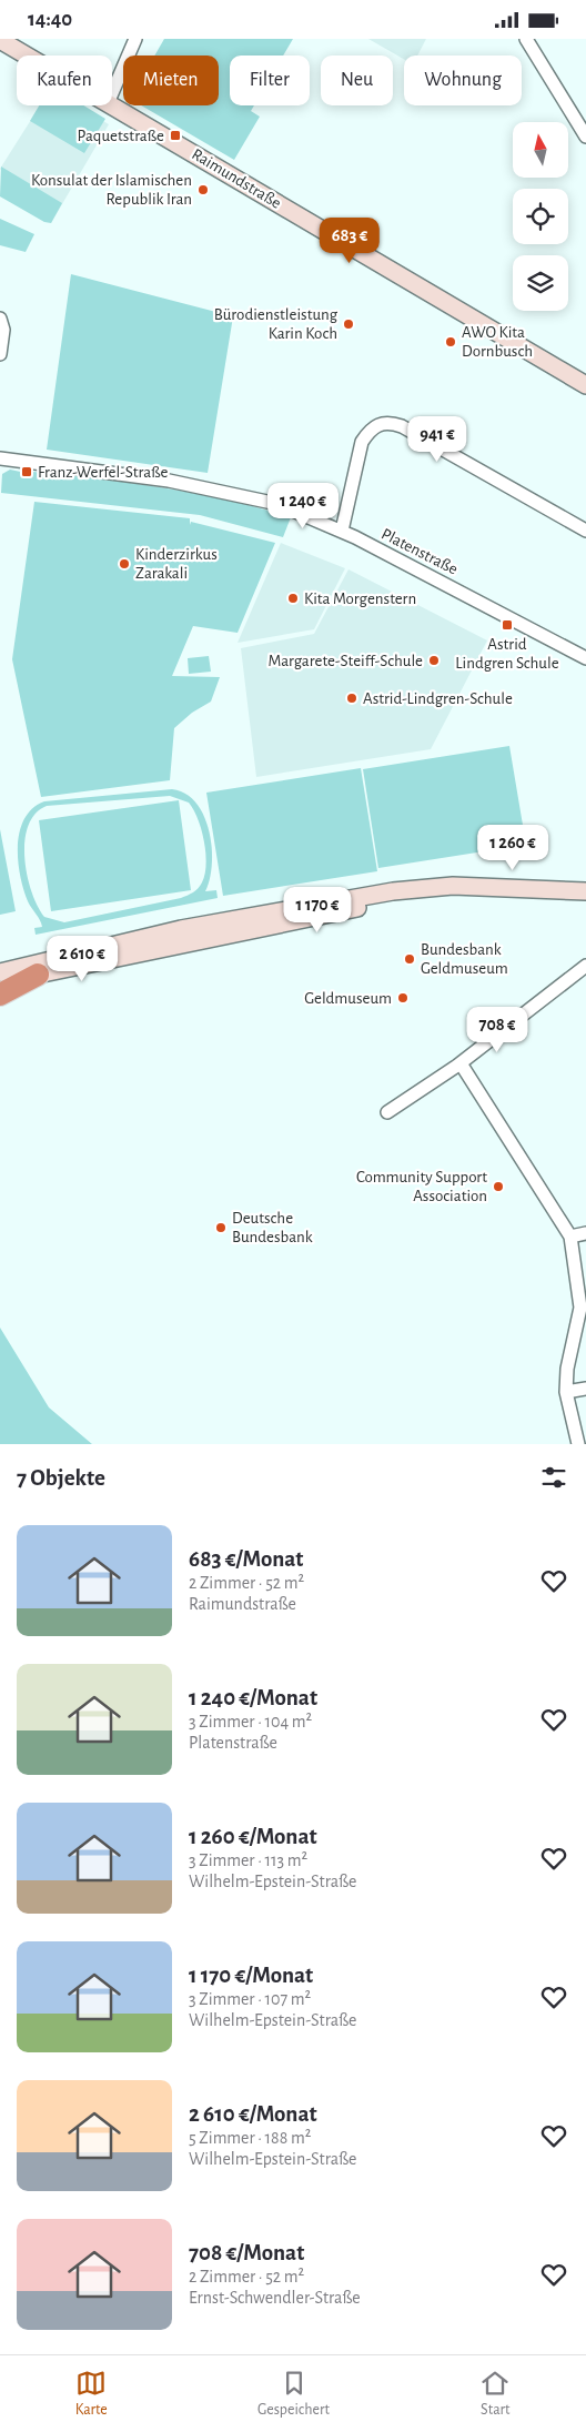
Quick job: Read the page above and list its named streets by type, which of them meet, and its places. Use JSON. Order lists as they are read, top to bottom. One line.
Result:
{"streets":{"main road":["Raimundstraße"],"street":["Platenstraße"]},"places":{"transit":["Paquetstraße","Franz-Werfel-Straße","Astrid Lindgren Schule"],"other":["Konsulat der Islamischen Republik Iran","Bürodienstleistung Karin Koch","AWO Kita Dornbusch","Kinderzirkus Zarakali","Kita Morgenstern","Margarete-Steiff-Schule","Astrid-Lindgren-Schule","Bundesbank Geldmuseum","Geldmuseum","Community Support Association","Deutsche Bundesbank"]},"north":"top","page":{"status":"14:40","chip":["Kaufen","Mieten","Filter","Neu","Wohnung"],"price":["683 €","941 €","1 240 €","1 260 €","1 170 €","2 610 €","708 €"],"heading":"7 Objekte","list":[{"name":"683 €/Monat","note":"2 Zimmer · 52 m² · Raimundstraße"},{"name":"1 240 €/Monat","note":"3 Zimmer · 104 m² · Platenstraße"},{"name":"1 260 €/Monat","note":"3 Zimmer · 113 m² · Wilhelm-Epstein-Straße"},{"name":"1 170 €/Monat","note":"3 Zimmer · 107 m² · Wilhelm-Epstein-Straße"},{"name":"2 610 €/Monat","note":"5 Zimmer · 188 m² · Wilhelm-Epstein-Straße"},{"name":"708 €/Monat","note":"2 Zimmer · 52 m² · Ernst-Schwendler-Straße"}],"tabs":["Karte","Gespeichert","Start"]}}
